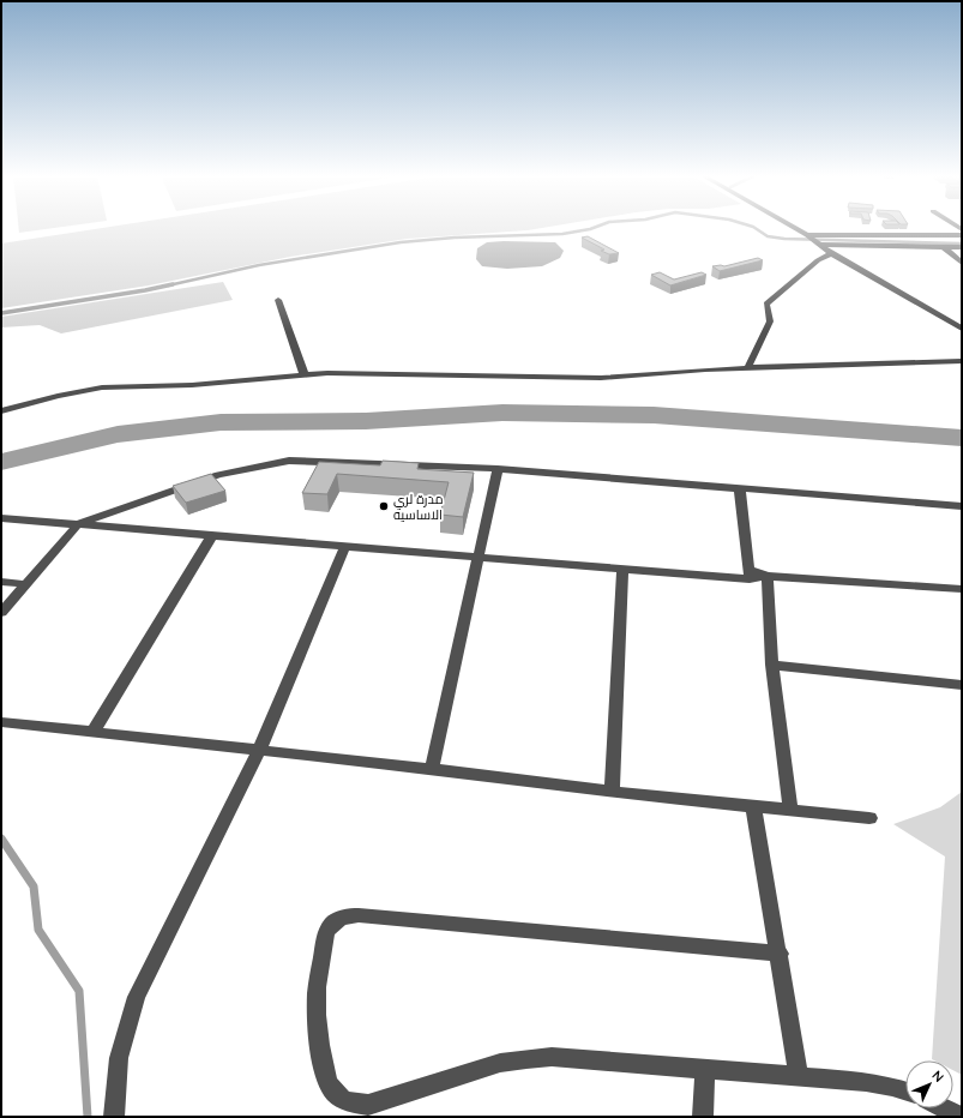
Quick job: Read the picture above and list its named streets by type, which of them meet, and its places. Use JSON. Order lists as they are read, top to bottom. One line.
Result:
{"places":["مدرة لري الاساسیه"],"north":"top right"}
